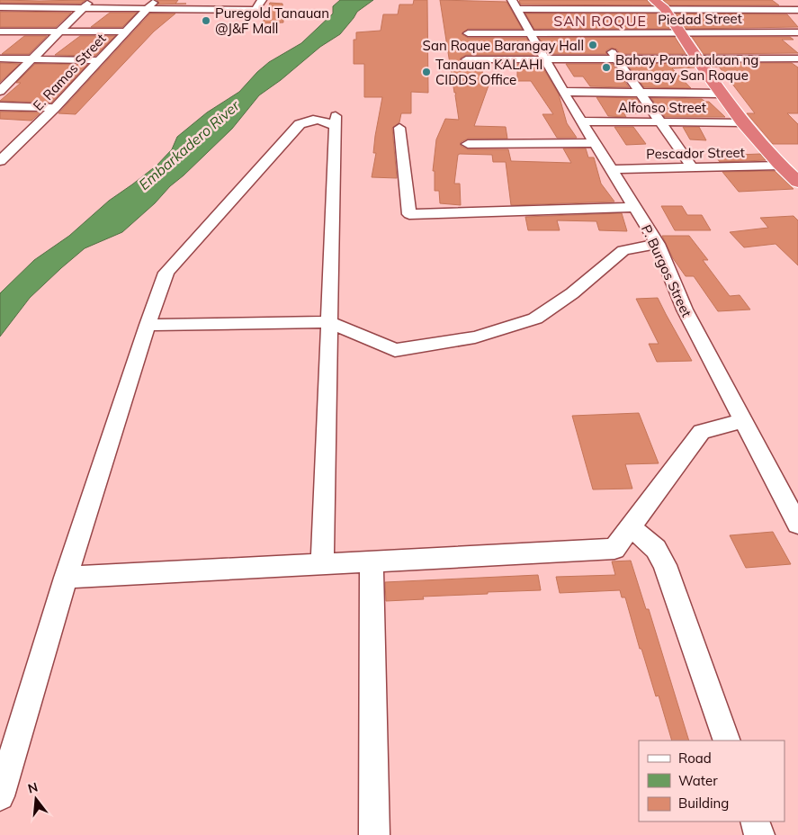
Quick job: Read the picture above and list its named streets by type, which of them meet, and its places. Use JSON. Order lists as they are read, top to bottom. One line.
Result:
{"streets":{"street":["Piedad Street","E. Ramos Street","Alfonso Street","Pescador Street","P. Burgos Street"]},"crossings":[["Piedad Street","P. Burgos Street"],["Alfonso Street","P. Burgos Street"],["Pescador Street","P. Burgos Street"]],"districts":["SAN ROQUE"],"water":["Embarkadero River"],"places":["Puregold Tanauan @J&F Mall","San Roque Barangay Hall","Bahay Pamahalaan ng Barangay San Roque","Tanauan KALAHI CIDDS Office"],"legend":["Road","Water","Building"],"north":"top"}
